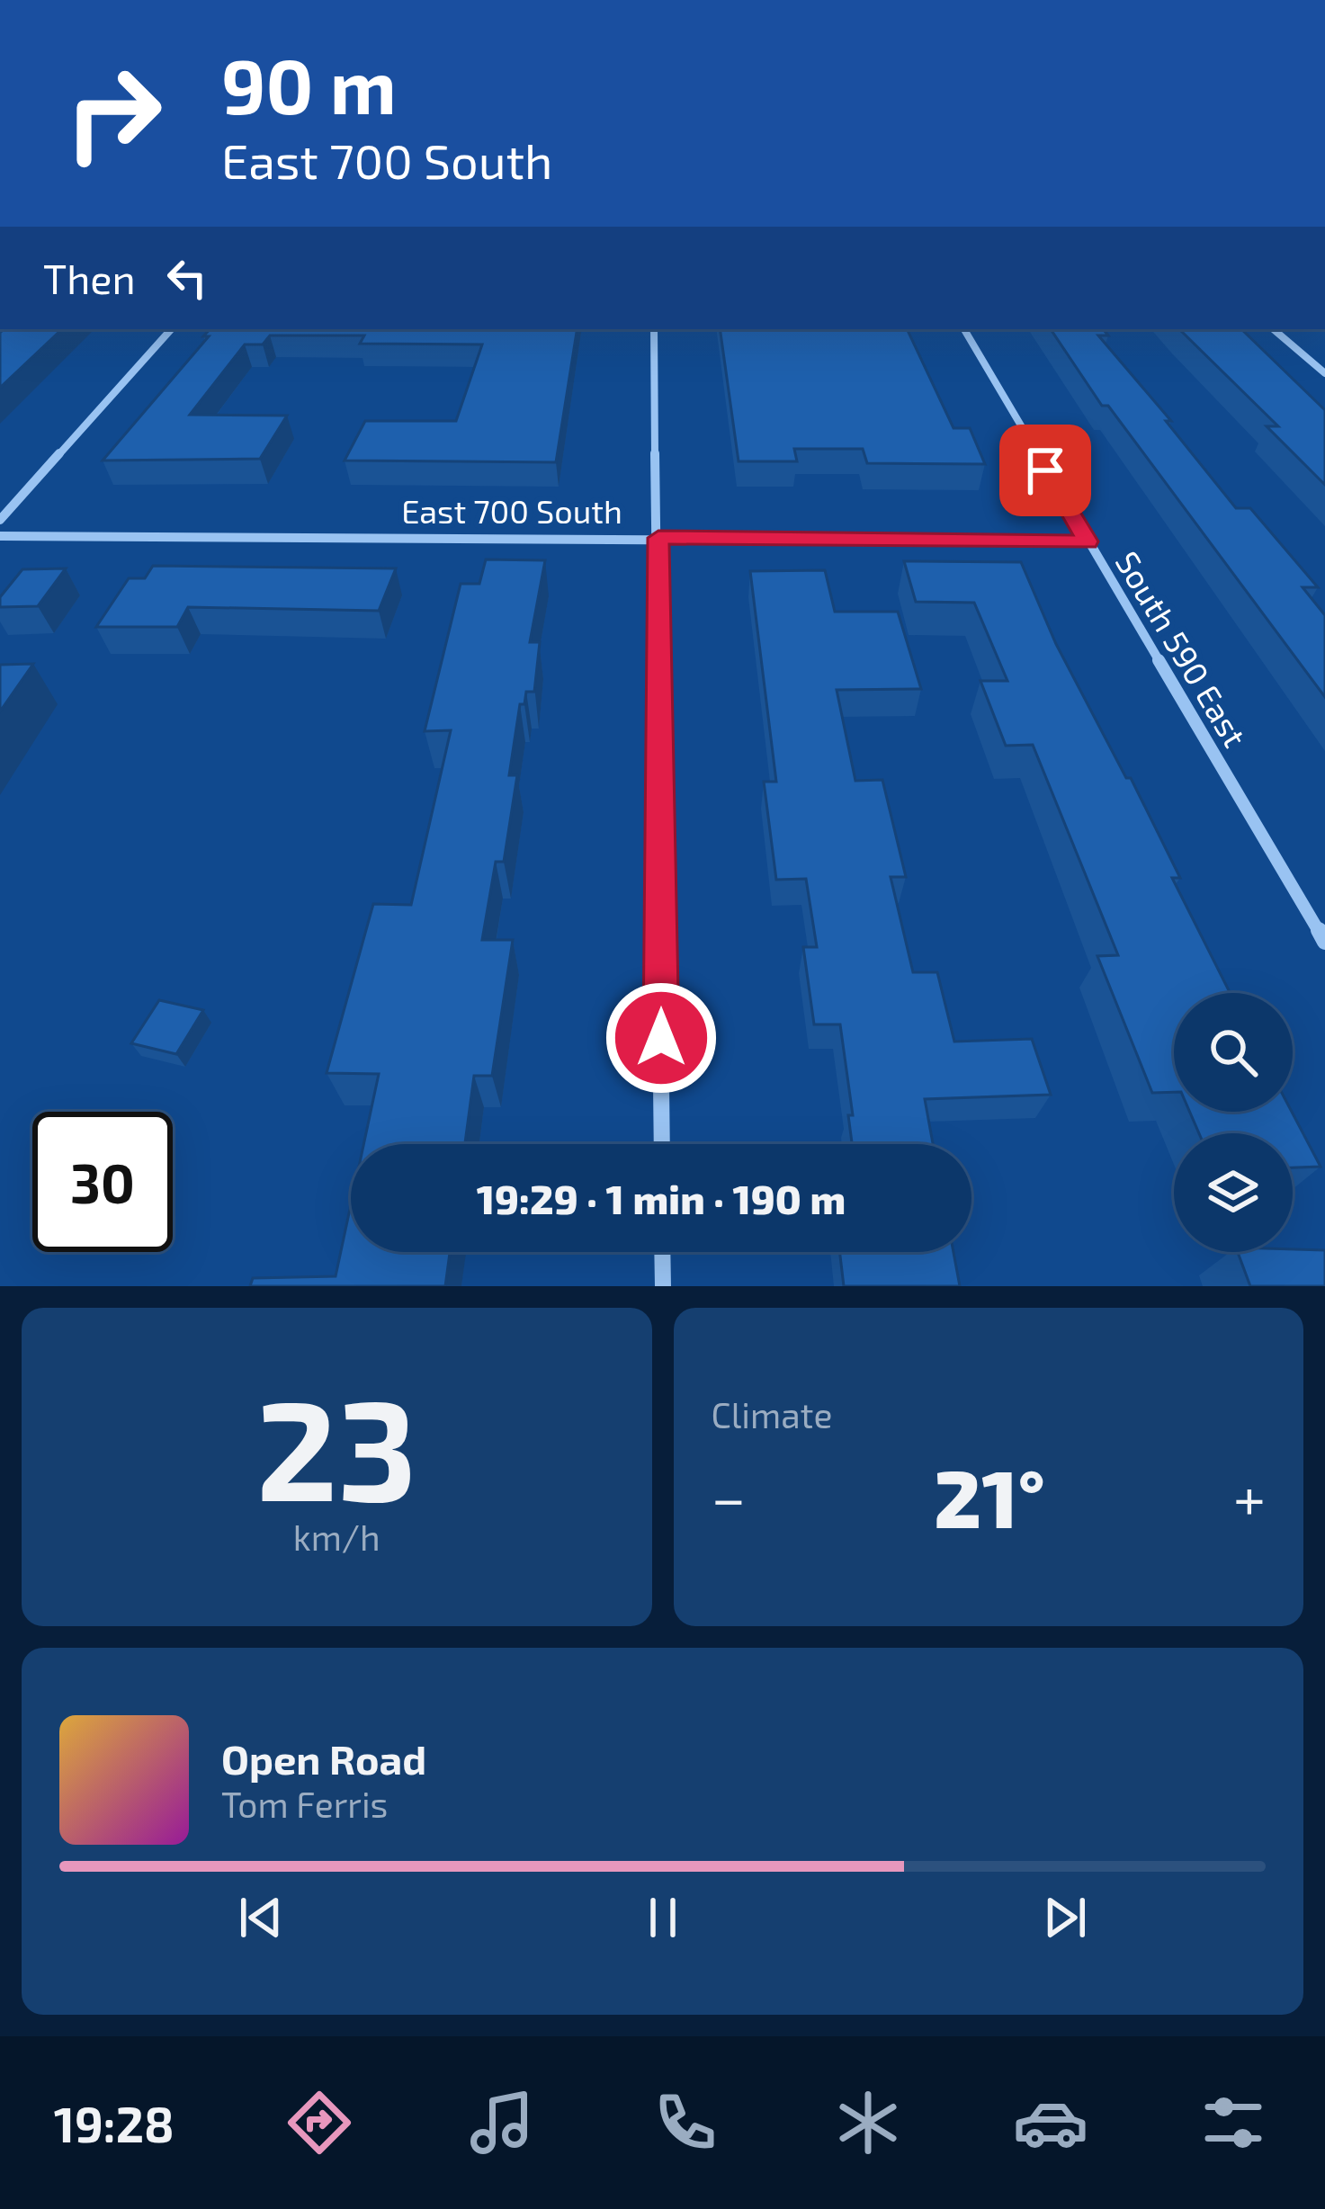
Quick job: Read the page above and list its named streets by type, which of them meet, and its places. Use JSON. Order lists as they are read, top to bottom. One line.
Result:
{"streets":{"street":["East 700 South","South 590 East"]},"crossings":[["East 700 South","South 590 East"]],"page":{"turn":["90 m","East 700 South"],"then":"Then","limit":"30","trip":"19:29 · 1 min · 190 m","tile":[["23","km/h"],"Climate"],"heat":["−","21°","+"],"song":["Open Road","Tom Ferris"],"tabs":"19:28"}}
